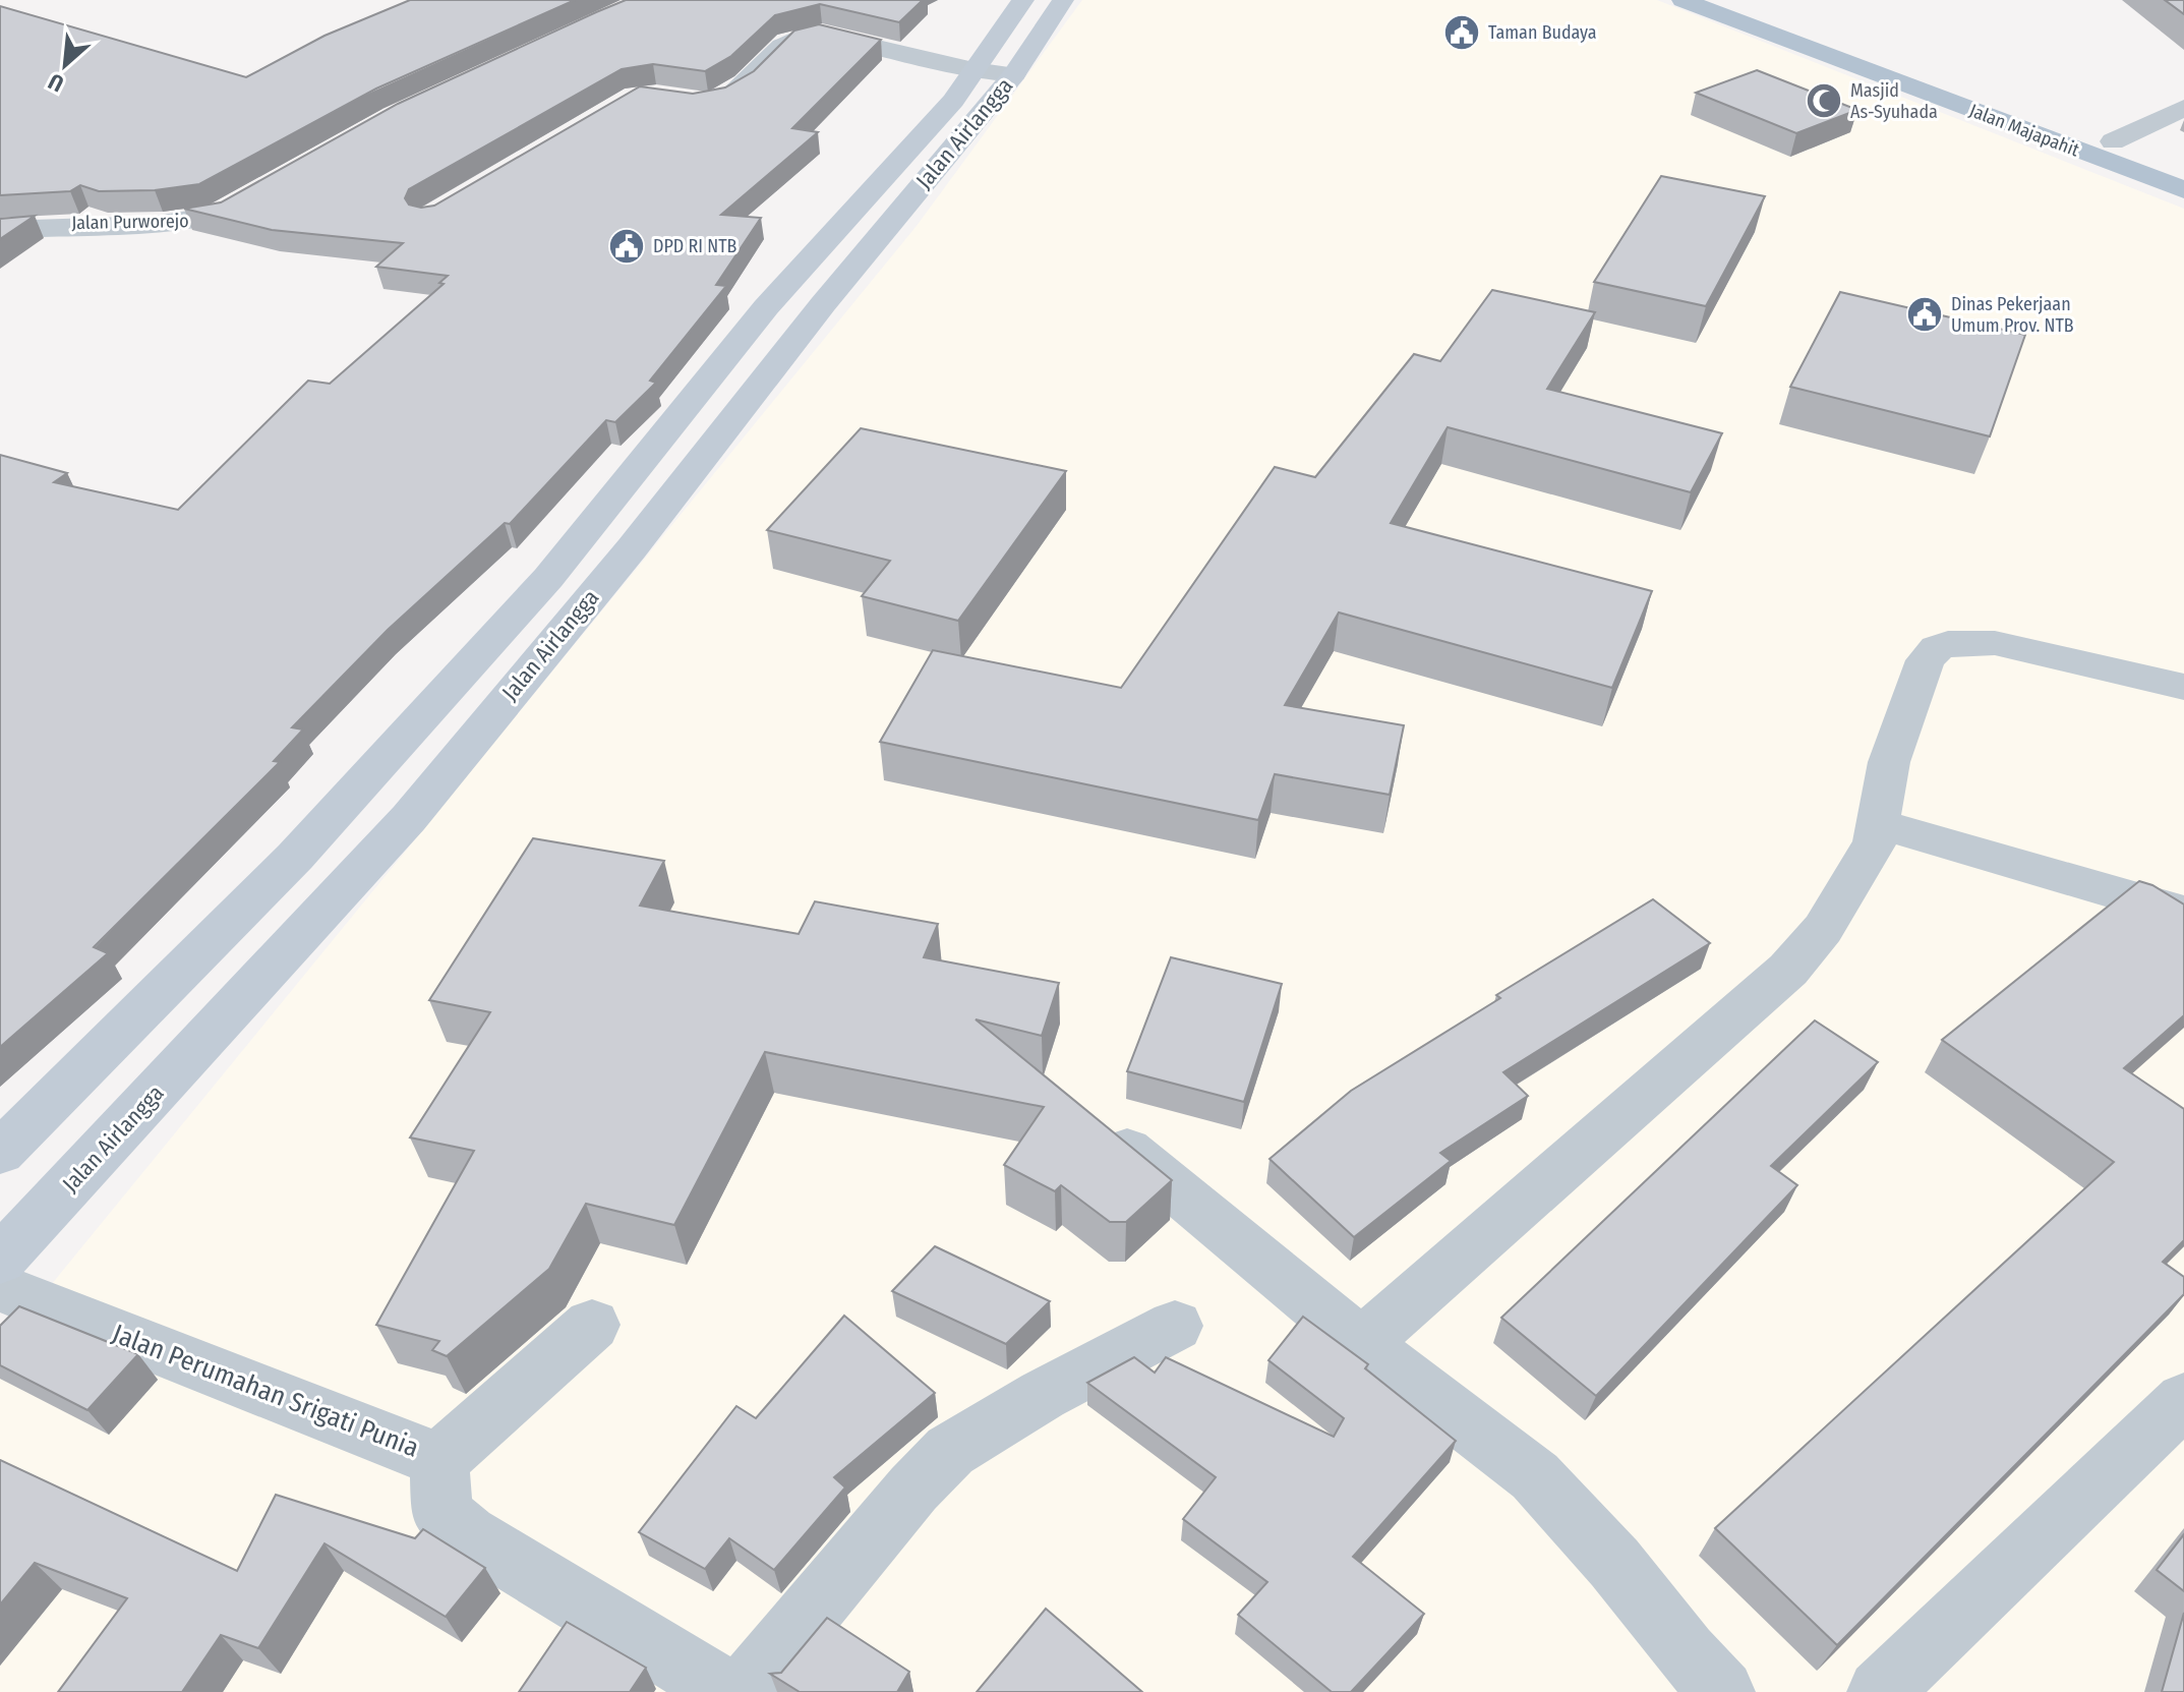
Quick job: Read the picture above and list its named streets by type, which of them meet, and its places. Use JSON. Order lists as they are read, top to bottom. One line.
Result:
{"streets":{"main road":["Jalan Majapahit","Jalan Airlangga"],"street":["Jalan Purworejo","Jalan Perumahan Srigati Punia"]},"places":{"public building":["Taman Budaya","DPD RI NTB","Dinas Pekerjaan Umum Prov. NTB"],"mosque":["Masjid As-Syuhada"]},"north":"bottom left"}
